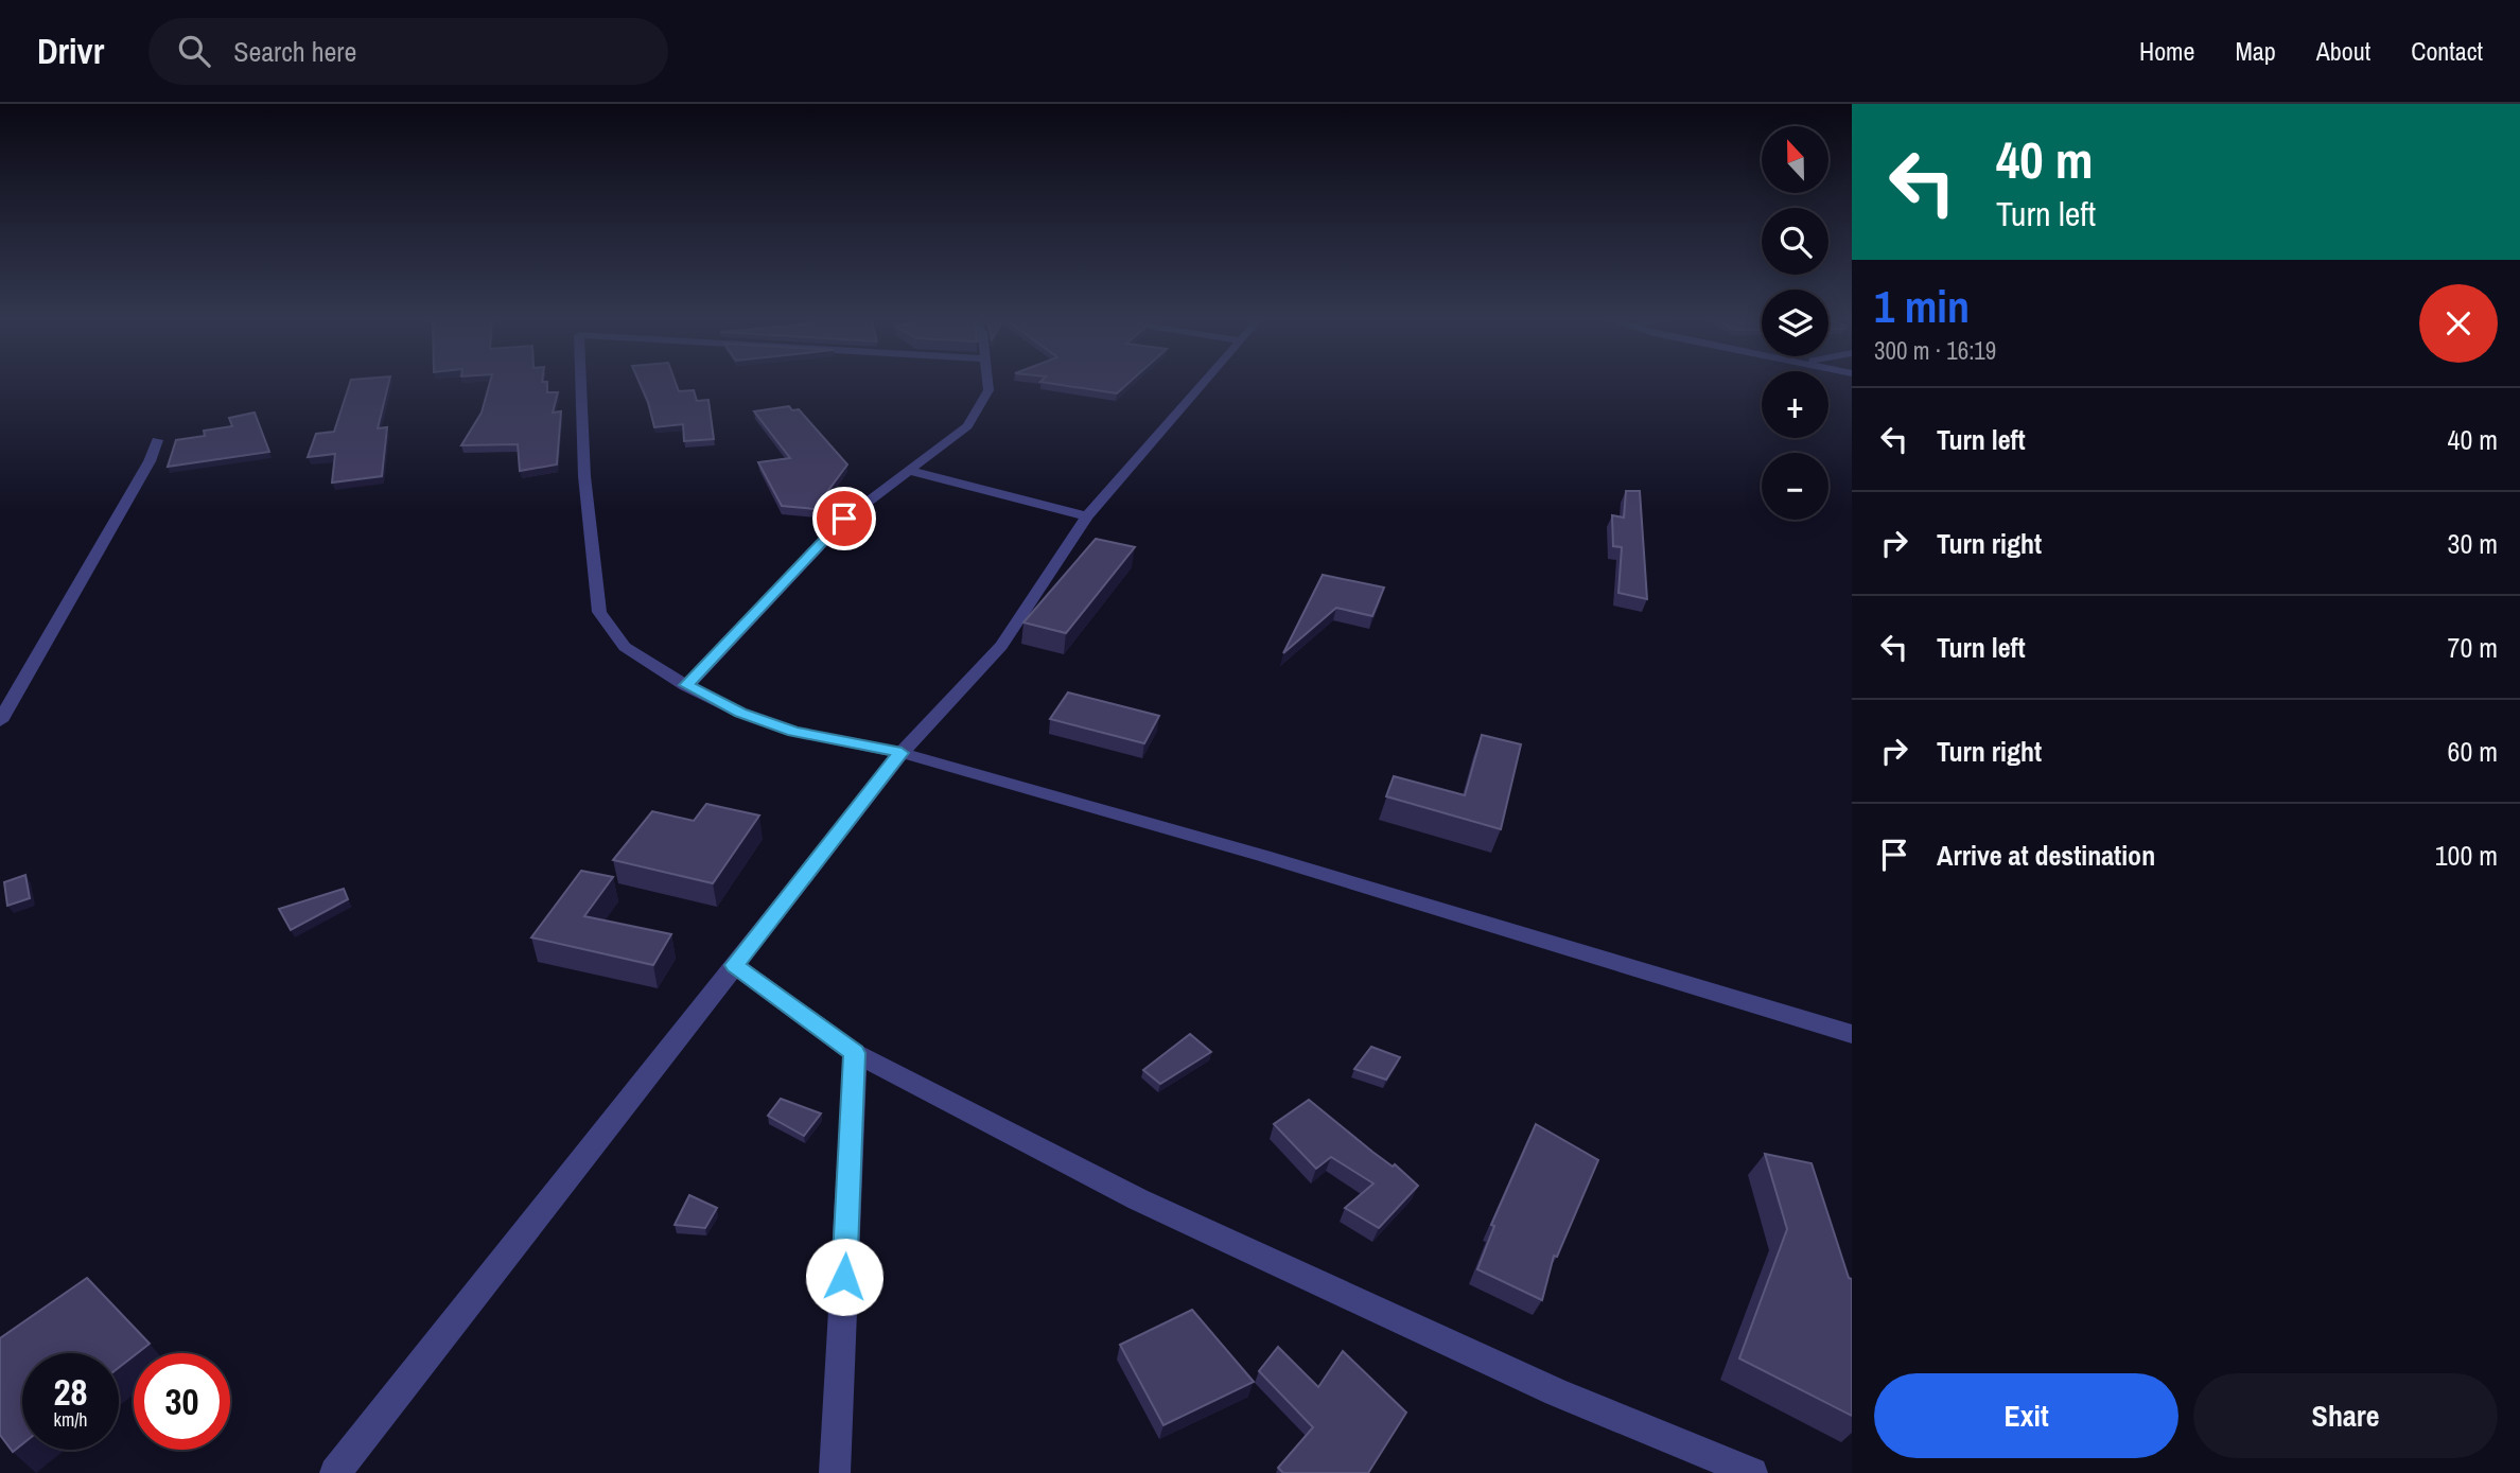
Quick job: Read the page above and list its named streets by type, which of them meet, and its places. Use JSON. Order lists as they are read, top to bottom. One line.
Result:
{"north":"top","page":{"header":"Drivr","search":"Search here","nav":["Home","Map","About","Contact"],"turn":["40 m","Turn left"],"map_buttons":["+","−"],"heading":["1 min","300 m · 16:19"],"list":[{"name":"Turn left","value":"40 m"},{"name":"Turn right","value":"30 m"},{"name":"Turn left","value":"70 m"},{"name":"Turn right","value":"60 m"},{"name":"Arrive at destination","value":"100 m"}],"speed":"28 km/h","limit":"30","buttons":["Exit","Share"]}}
